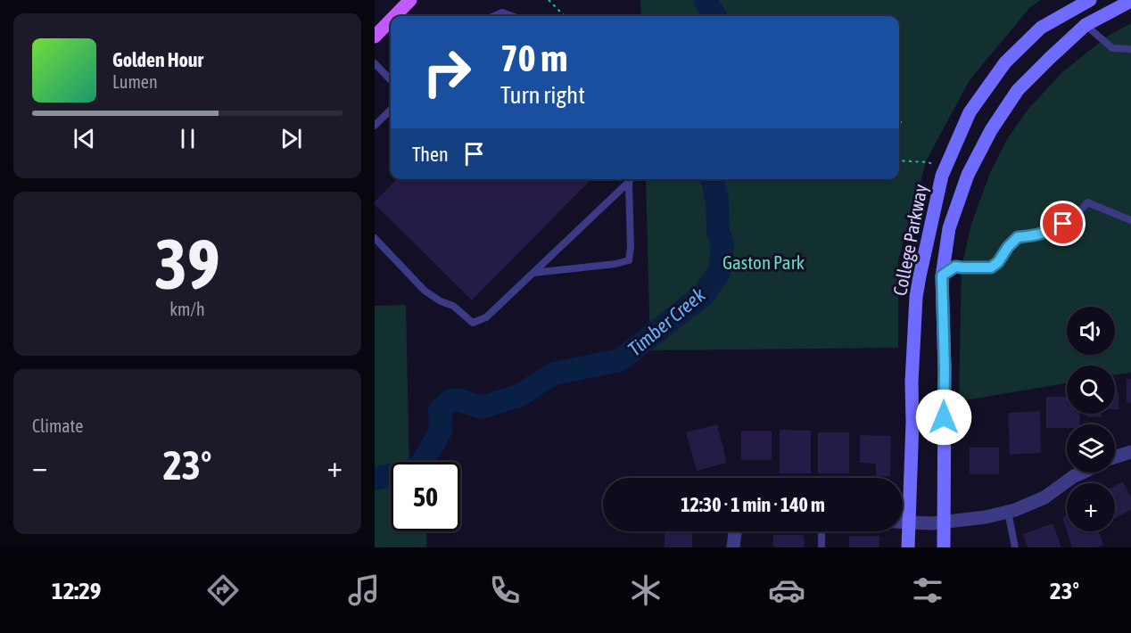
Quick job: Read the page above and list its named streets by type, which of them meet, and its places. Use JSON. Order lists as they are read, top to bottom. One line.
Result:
{"streets":{"main road":["College Parkway"]},"water":["Timber Creek"],"parks":["Gaston Park"],"page":{"turn":["70 m","Turn right"],"song":["Golden Hour","Lumen"],"then":"Then","tile":[["39","km/h"],"Climate"],"map_buttons":"+","heat":["−","23°","+"],"limit":"50","trip":"12:30 · 1 min · 140 m","tabs":["12:29","23°"]}}
